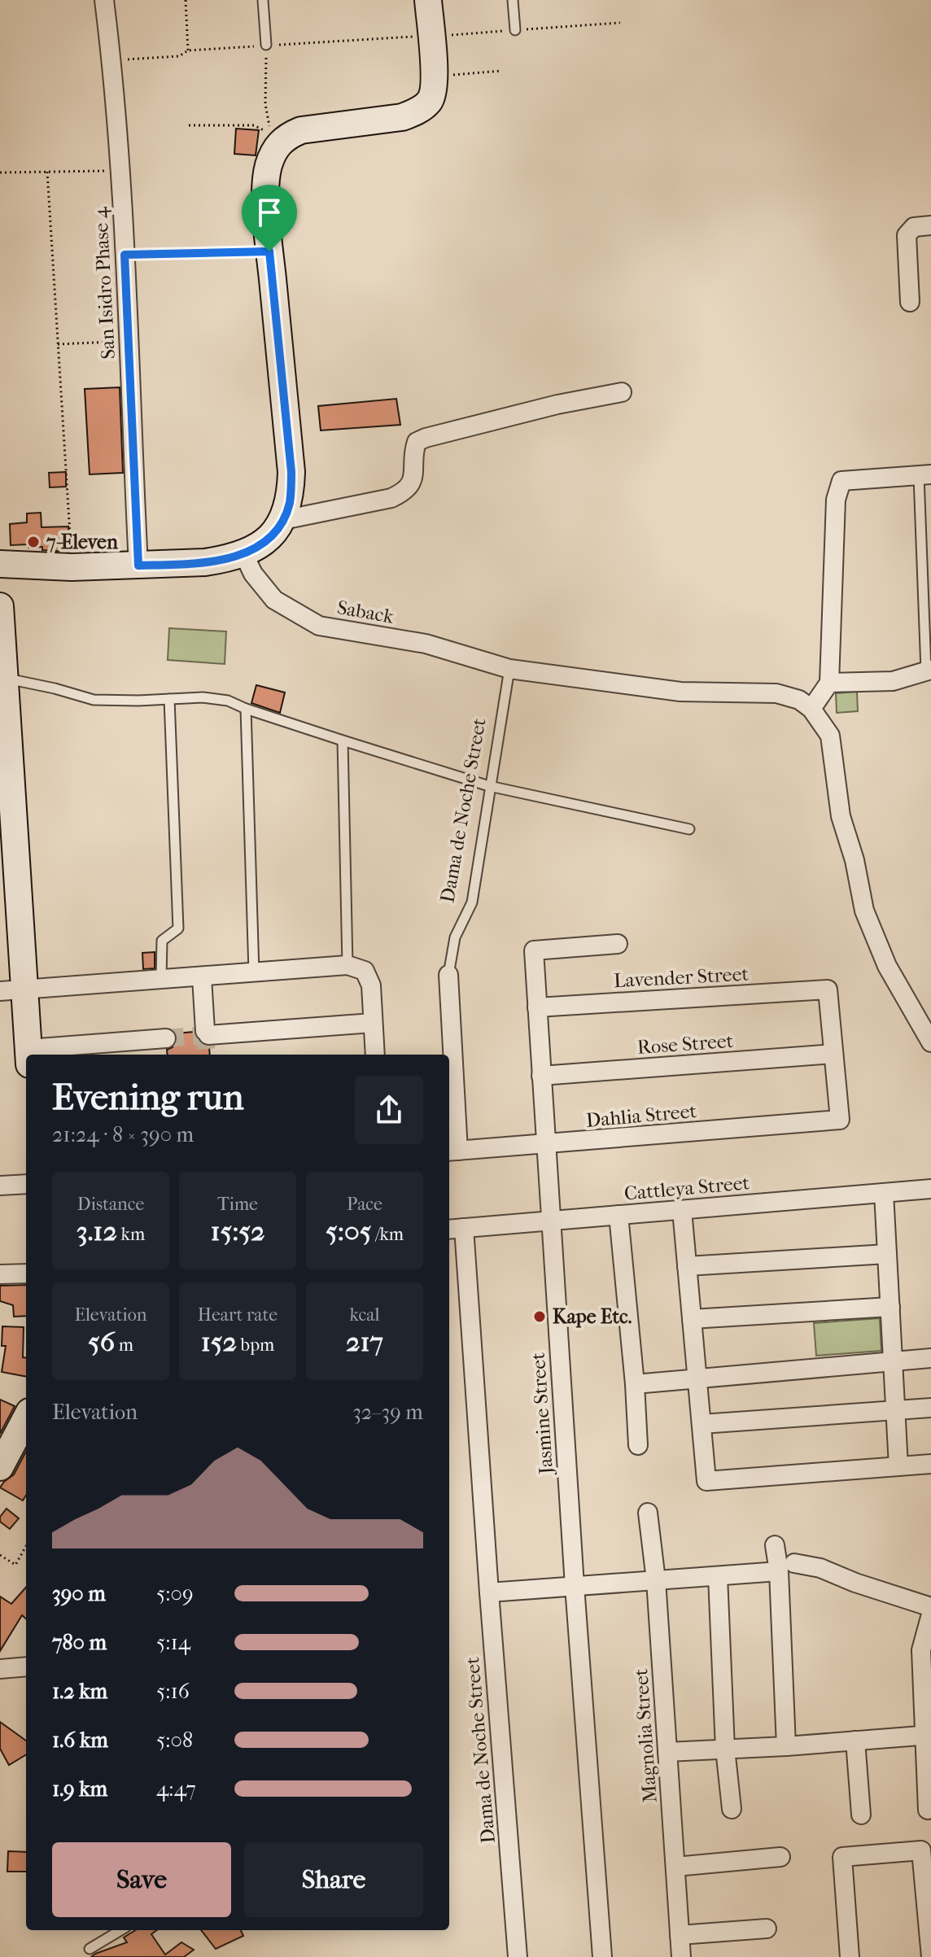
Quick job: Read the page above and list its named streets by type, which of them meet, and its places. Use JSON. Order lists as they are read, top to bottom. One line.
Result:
{"streets":{"street":["San Isidro Phase 4","Saback","Dama de Noche Street","Lavender Street","Rose Street","Dahlia Street","Cattleya Street","Jasmine Street","Magnolia Street"]},"crossings":[["Saback","Dama de Noche Street"],["Dama de Noche Street","Dahlia Street"],["Dama de Noche Street","Cattleya Street"],["Lavender Street","Rose Street"],["Lavender Street","Dahlia Street"],["Lavender Street","Jasmine Street"],["Rose Street","Dahlia Street"],["Rose Street","Jasmine Street"],["Dahlia Street","Jasmine Street"],["Cattleya Street","Jasmine Street"]],"places":["7-Eleven","Kape Etc."],"page":{"heading":["Evening run","21:24 · 8 × 390 m"],"stats":[["Distance","3.12 km"],["Time","15:52"],["Pace","5:05 /km"],["Elevation","56 m"],["Heart rate","152 bpm"],["kcal","217"]],"chart":["Elevation","32–39 m"],"list":[{"name":"390 m","note":"5:09"},{"name":"780 m","note":"5:14"},{"name":"1.2 km","note":"5:16"},{"name":"1.6 km","note":"5:08"},{"name":"1.9 km","note":"4:47"}],"buttons":["Save","Share"]}}
